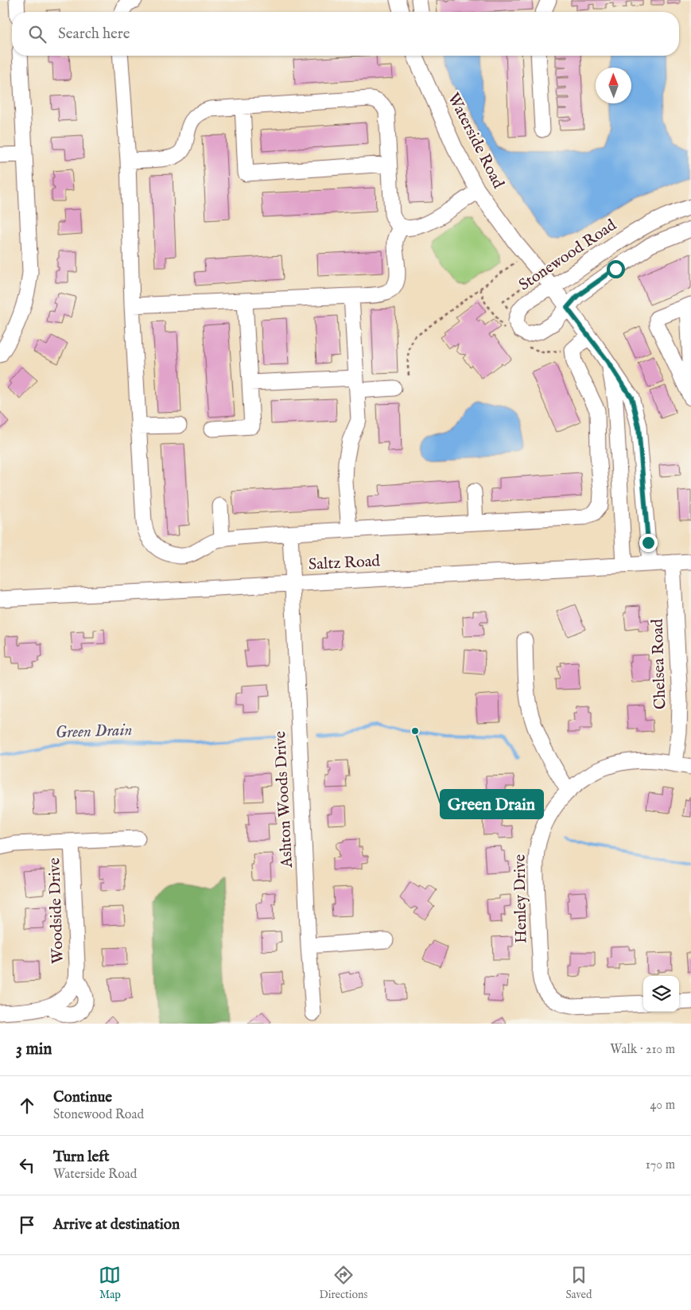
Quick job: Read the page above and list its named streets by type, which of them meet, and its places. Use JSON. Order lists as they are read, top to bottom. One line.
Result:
{"streets":{"street":["Waterside Road","Stonewood Road","Saltz Road","Chelsea Road","Ashton Woods Drive","Henley Drive","Woodside Drive"]},"crossings":[["Waterside Road","Stonewood Road"],["Waterside Road","Saltz Road"],["Saltz Road","Chelsea Road"],["Saltz Road","Ashton Woods Drive"],["Chelsea Road","Henley Drive"]],"water":["Green Drain"],"places":["Green Drain"],"north":"top","page":{"search":"Search here","heading":["3 min","Walk · 210 m"],"list":[["Continue","Stonewood Road","40 m"],["Turn left","Waterside Road","170 m"],"Arrive at destination"],"nav":["Map","Directions","Saved"]}}
